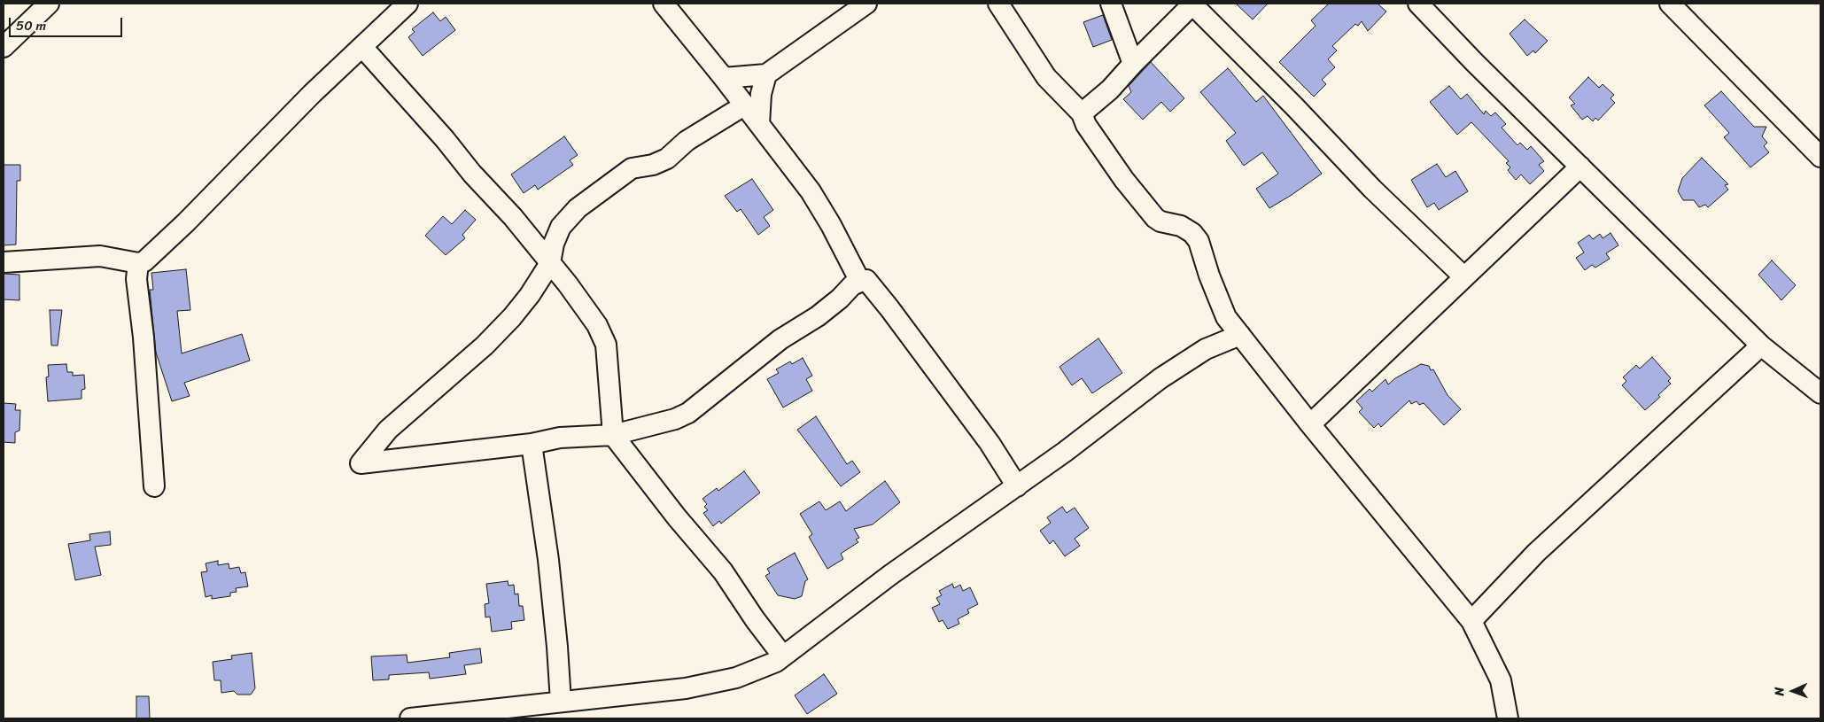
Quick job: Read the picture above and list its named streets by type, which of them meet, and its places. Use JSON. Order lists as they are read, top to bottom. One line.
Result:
{"scale_bar":"50 m","north":"left"}
